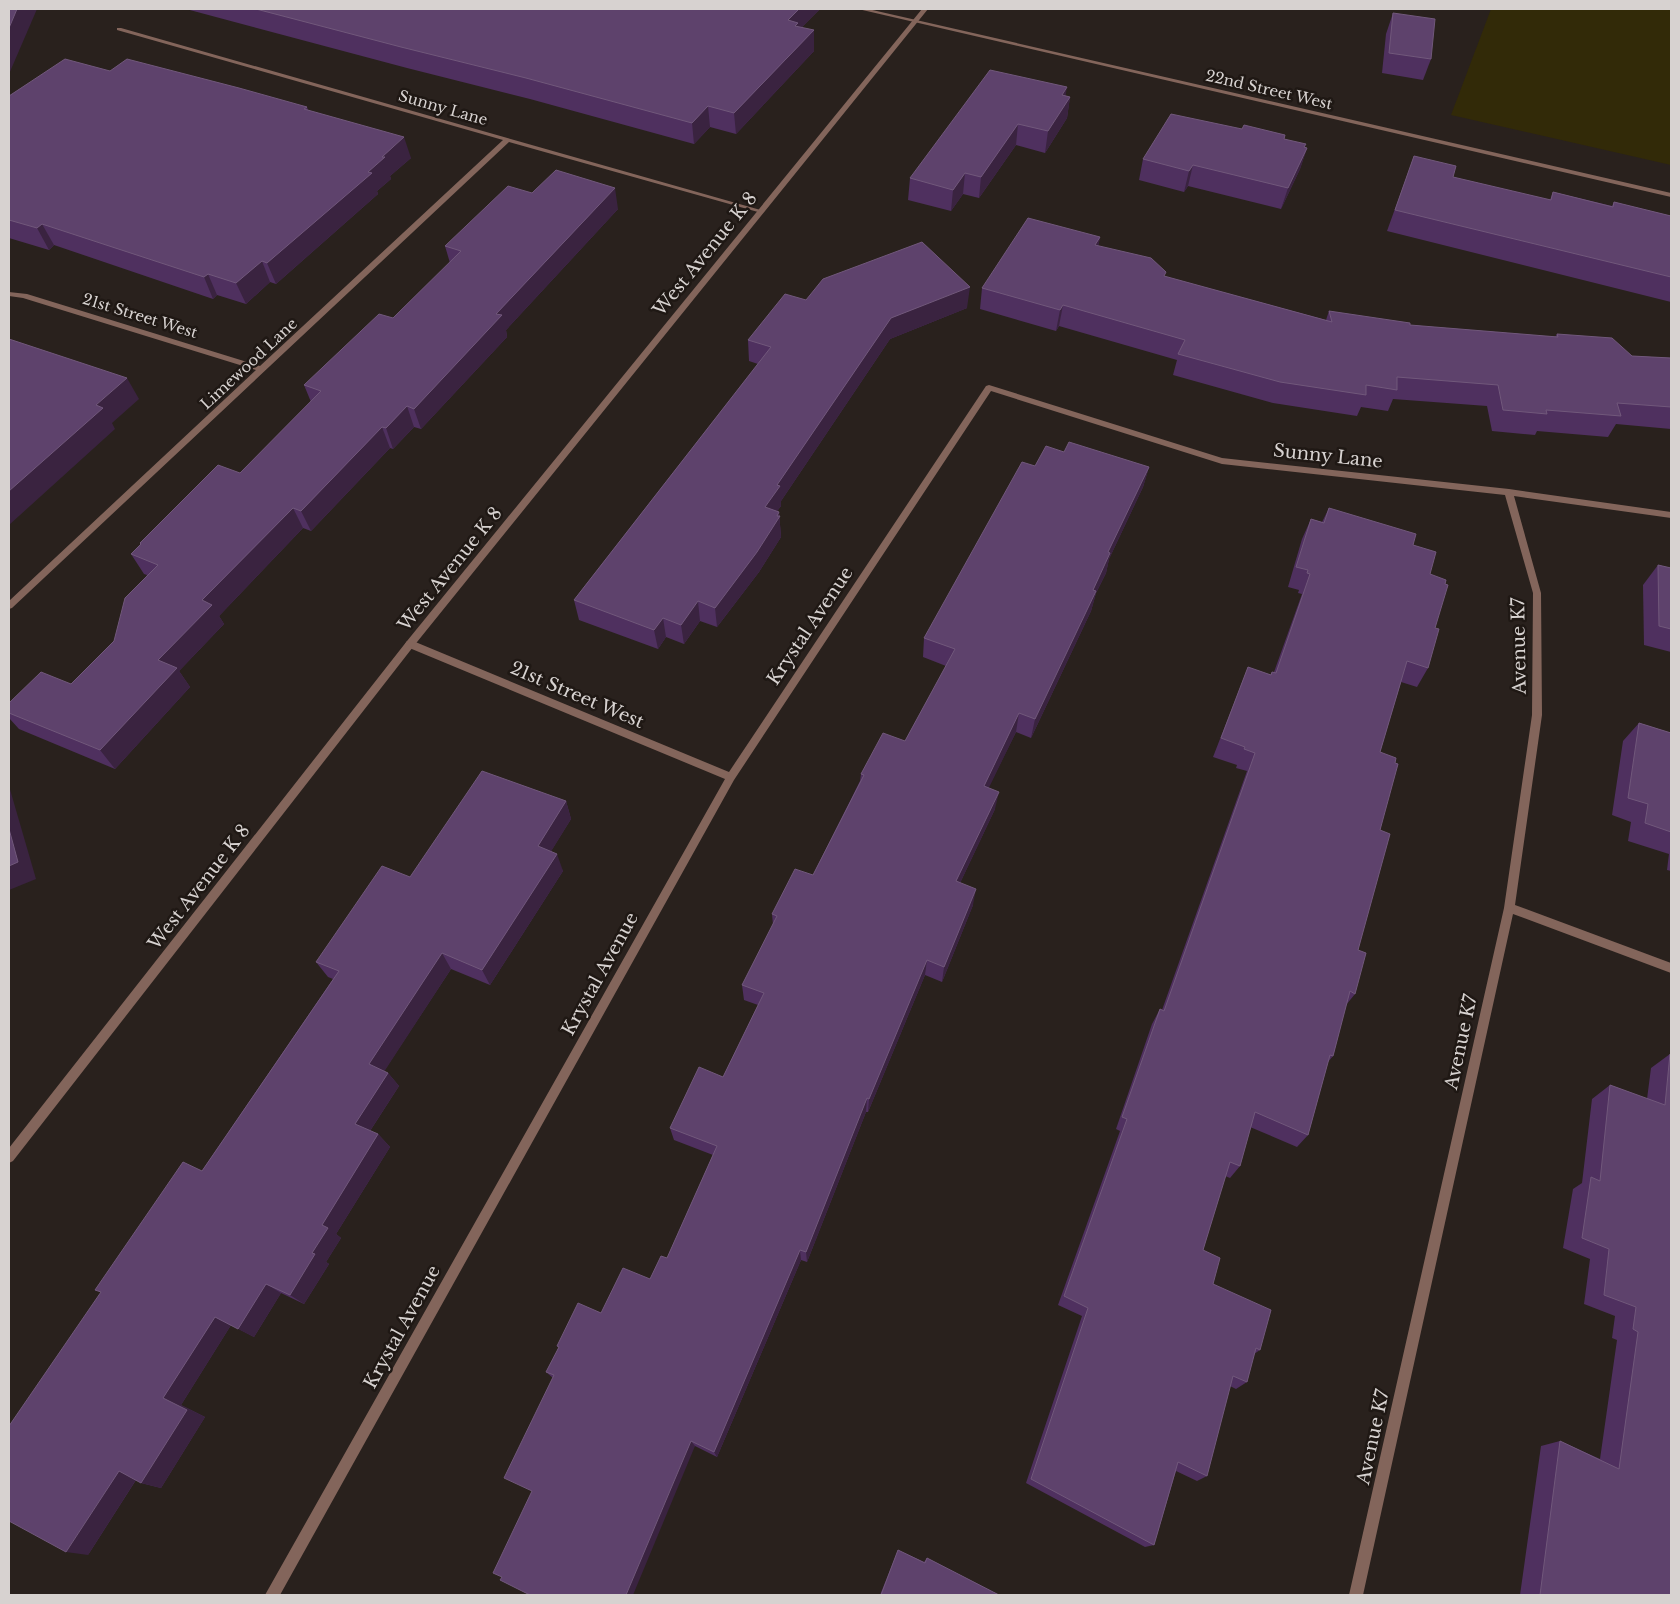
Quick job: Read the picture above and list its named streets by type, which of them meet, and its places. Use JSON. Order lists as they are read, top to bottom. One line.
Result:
{"streets":{"street":["22nd Street West","Sunny Lane","West Avenue K 8","21st Street West","Limewood Lane","Krystal Avenue","Avenue K7"]},"crossings":[["22nd Street West","West Avenue K 8"],["Sunny Lane","West Avenue K 8"],["Sunny Lane","Limewood Lane"],["Sunny Lane","Krystal Avenue"],["Sunny Lane","Avenue K7"],["West Avenue K 8","21st Street West"],["21st Street West","Limewood Lane"],["21st Street West","Krystal Avenue"]]}
